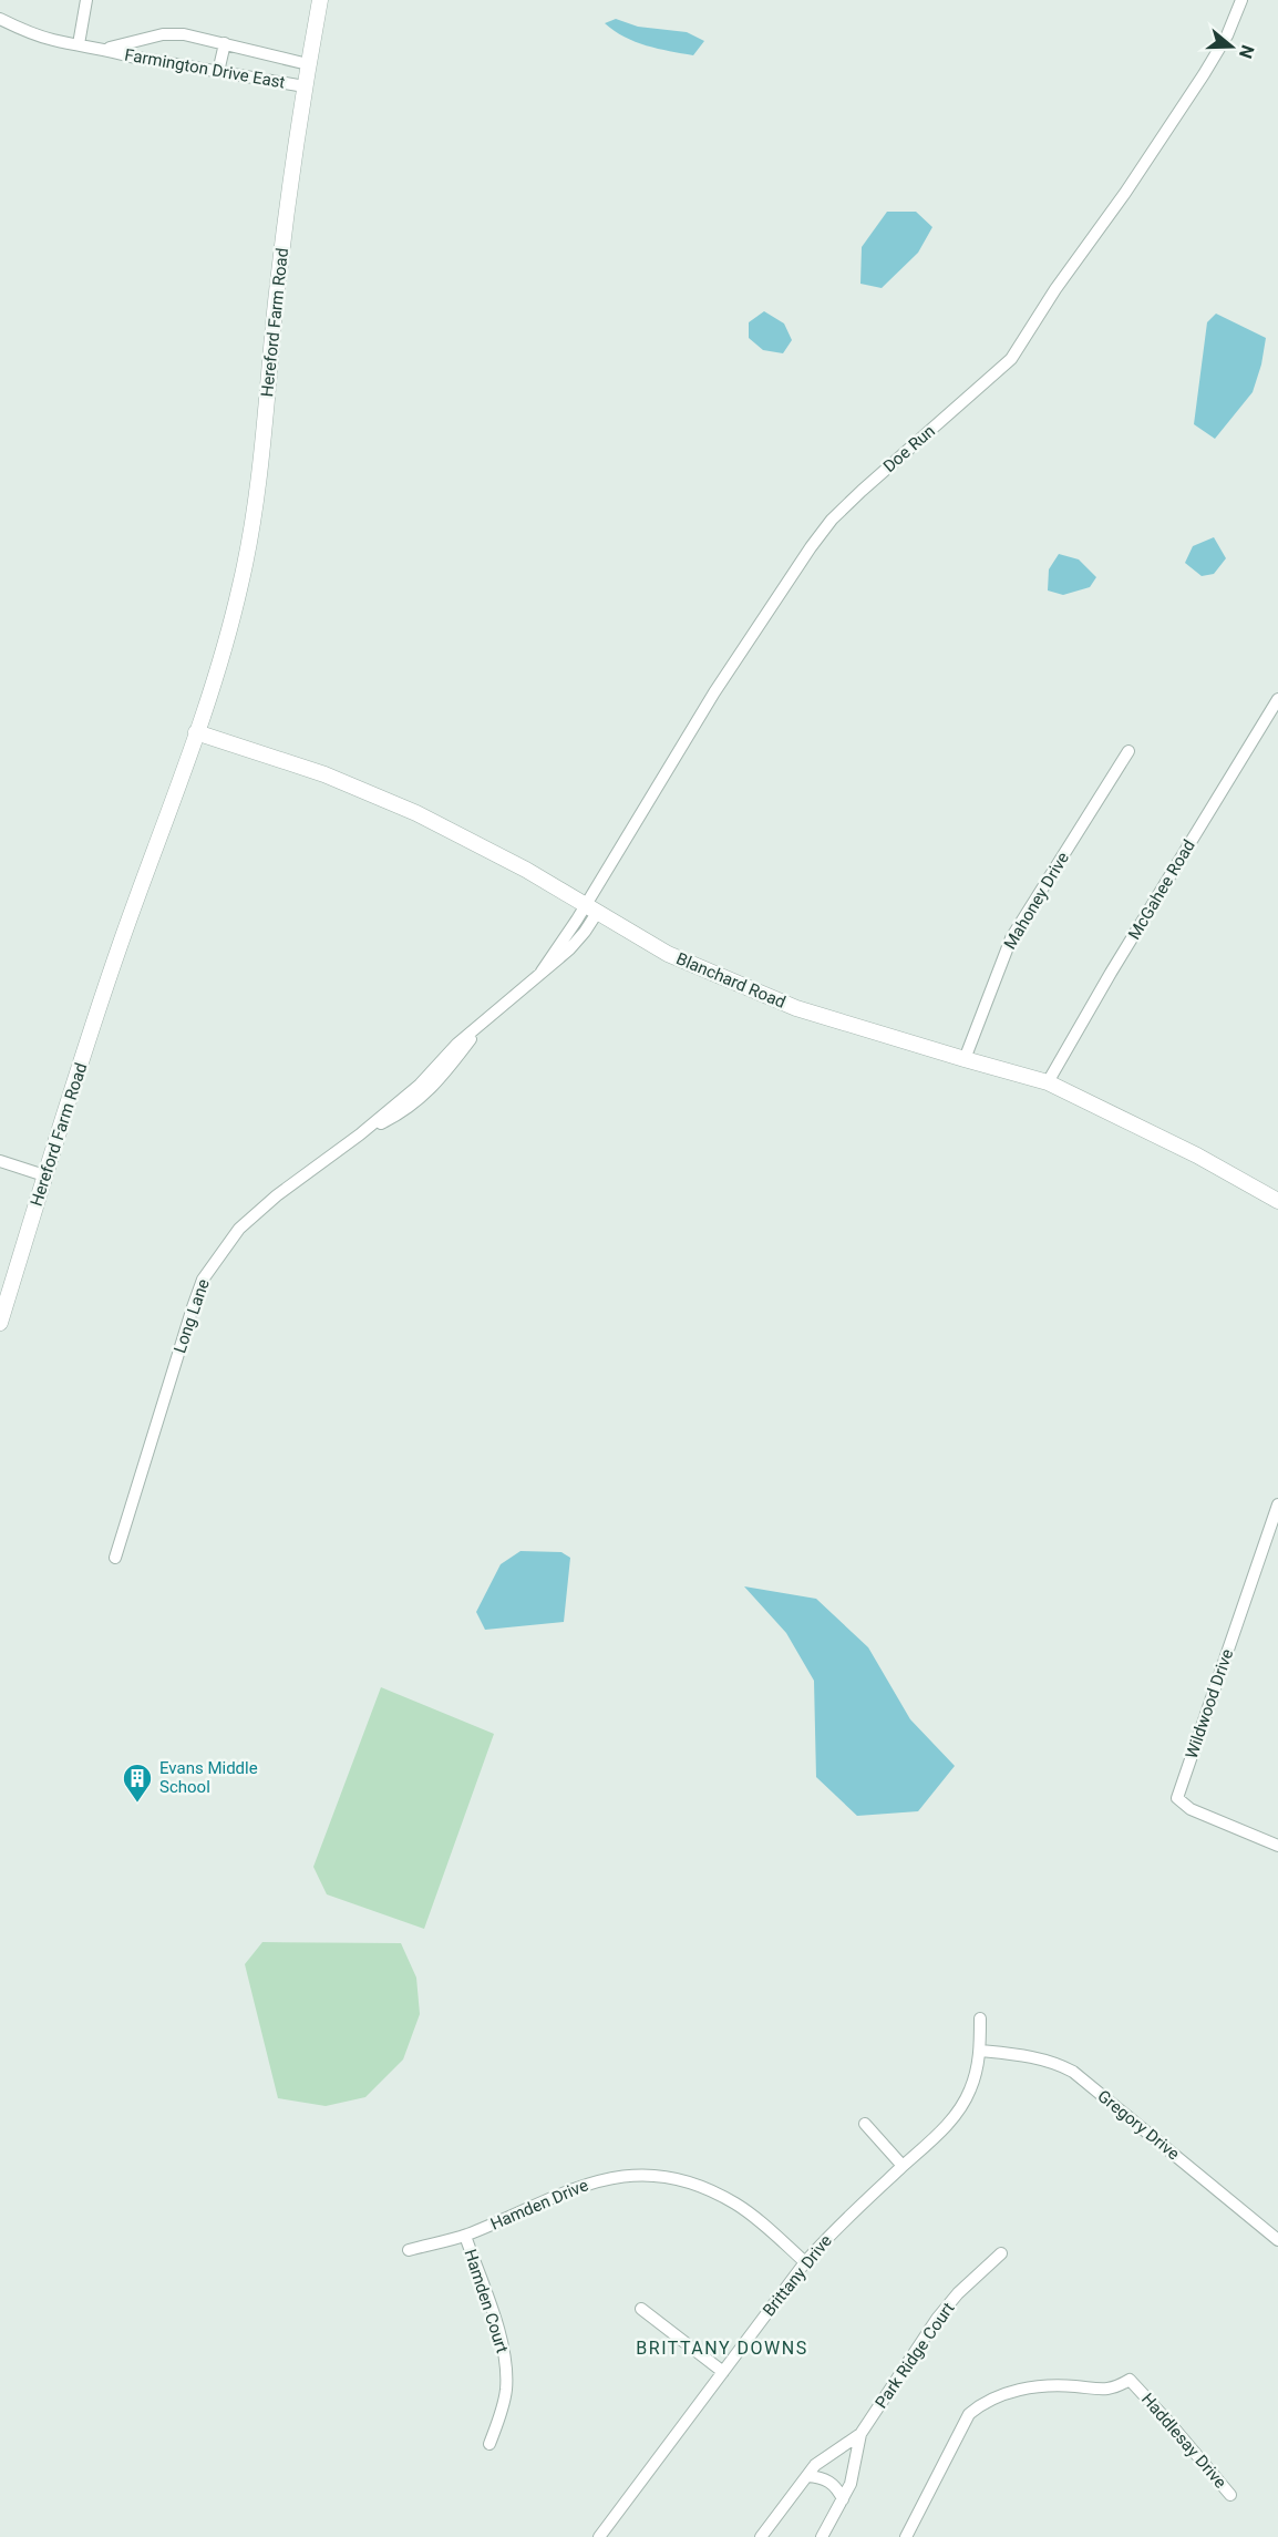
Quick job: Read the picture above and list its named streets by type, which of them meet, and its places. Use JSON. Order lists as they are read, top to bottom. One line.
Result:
{"streets":{"street":["Farmington Drive East","Hereford Farm Road","Doe Run","McGahee Road","Mahoney Drive","Blanchard Road","Long Lane","Wildwood Drive","Gregory Drive","Hamden Drive","Brittany Drive","Hamden Court","Park Ridge Court","Haddlesay Drive"]},"crossings":[["Farmington Drive East","Hereford Farm Road"],["Hereford Farm Road","Blanchard Road"],["Doe Run","Blanchard Road"],["Doe Run","Long Lane"],["McGahee Road","Blanchard Road"],["Mahoney Drive","Blanchard Road"],["Blanchard Road","Long Lane"],["Gregory Drive","Brittany Drive"],["Hamden Drive","Brittany Drive"],["Hamden Drive","Hamden Court"]],"districts":["BRITTANY DOWNS"],"places":{"building":["Evans Middle School"]},"north":"right"}
